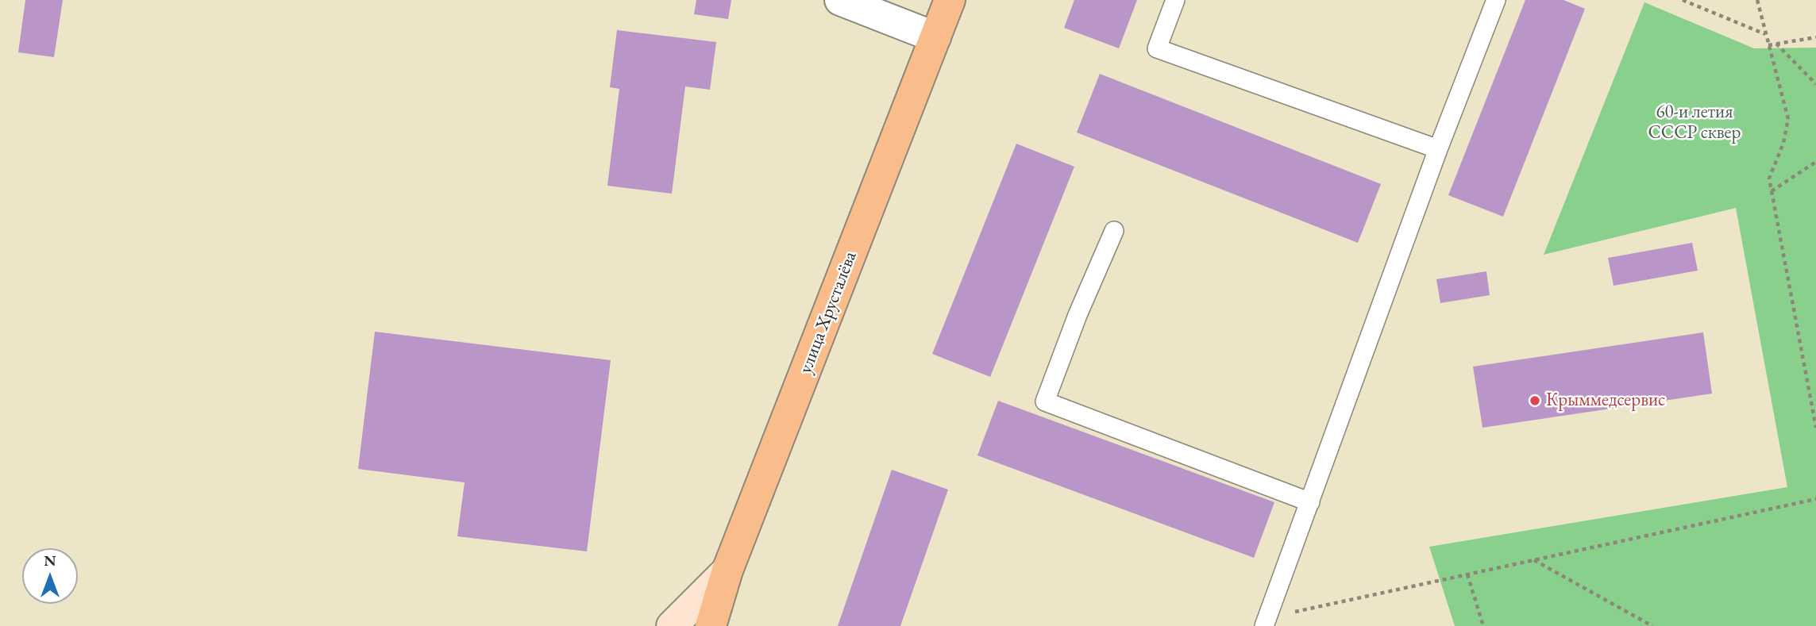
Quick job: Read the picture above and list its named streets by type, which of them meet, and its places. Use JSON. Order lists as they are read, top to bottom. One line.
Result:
{"streets":{"main road":["улица Хрусталёва"]},"parks":["60-и летия СССР сквер"],"places":["Крыммедсервис"],"north":"top"}
